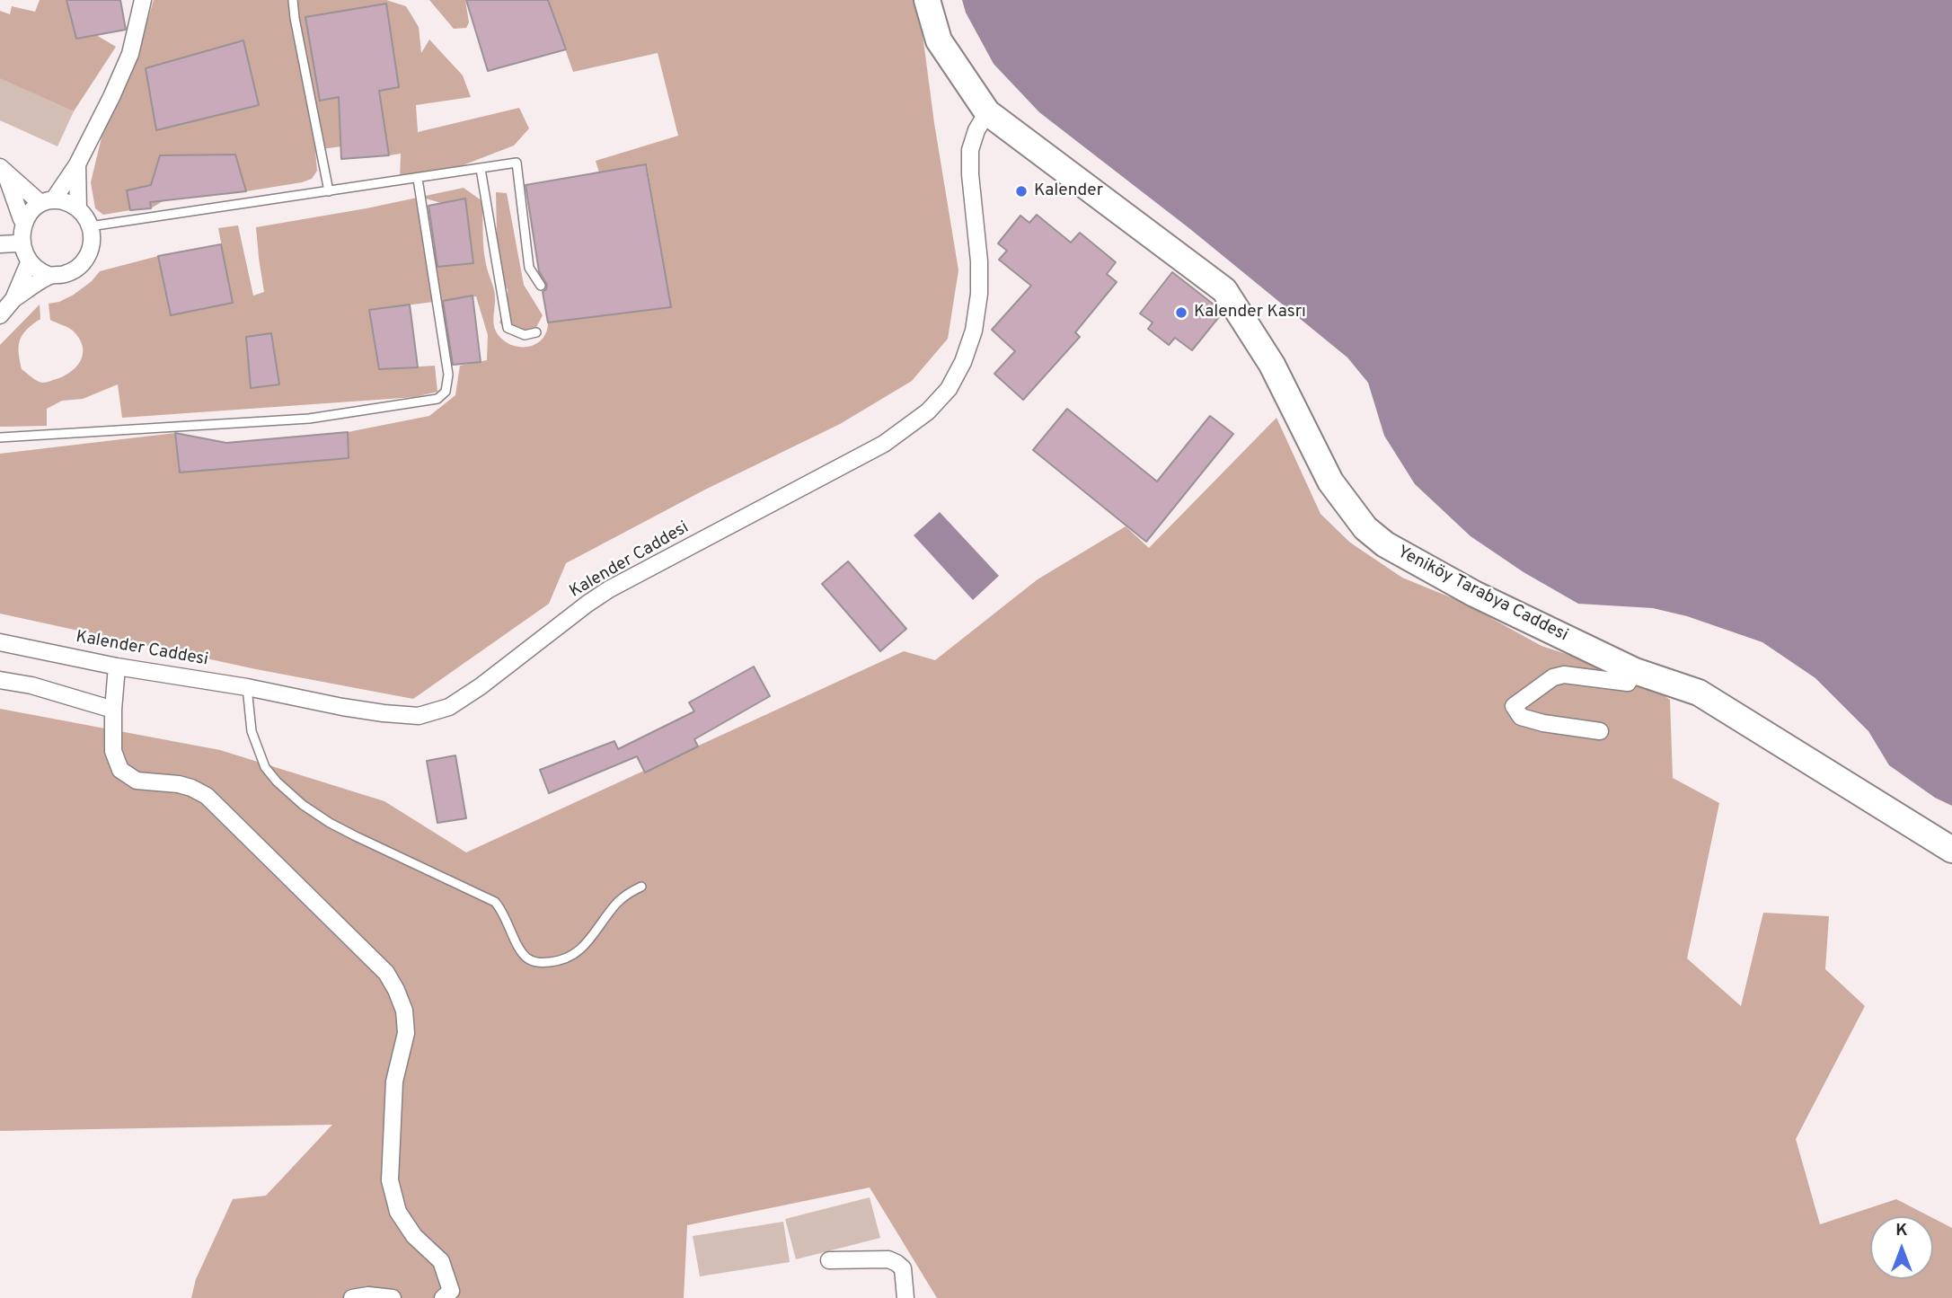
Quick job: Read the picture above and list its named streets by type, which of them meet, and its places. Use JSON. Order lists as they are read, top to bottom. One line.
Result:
{"streets":{"main road":["Yeniköy Tarabya Caddesi"],"street":["Kalender Caddesi"]},"crossings":[["Kalender Caddesi","Yeniköy Tarabya Caddesi"]],"places":["Kalender","Kalender Kasrı"],"north":"top"}
